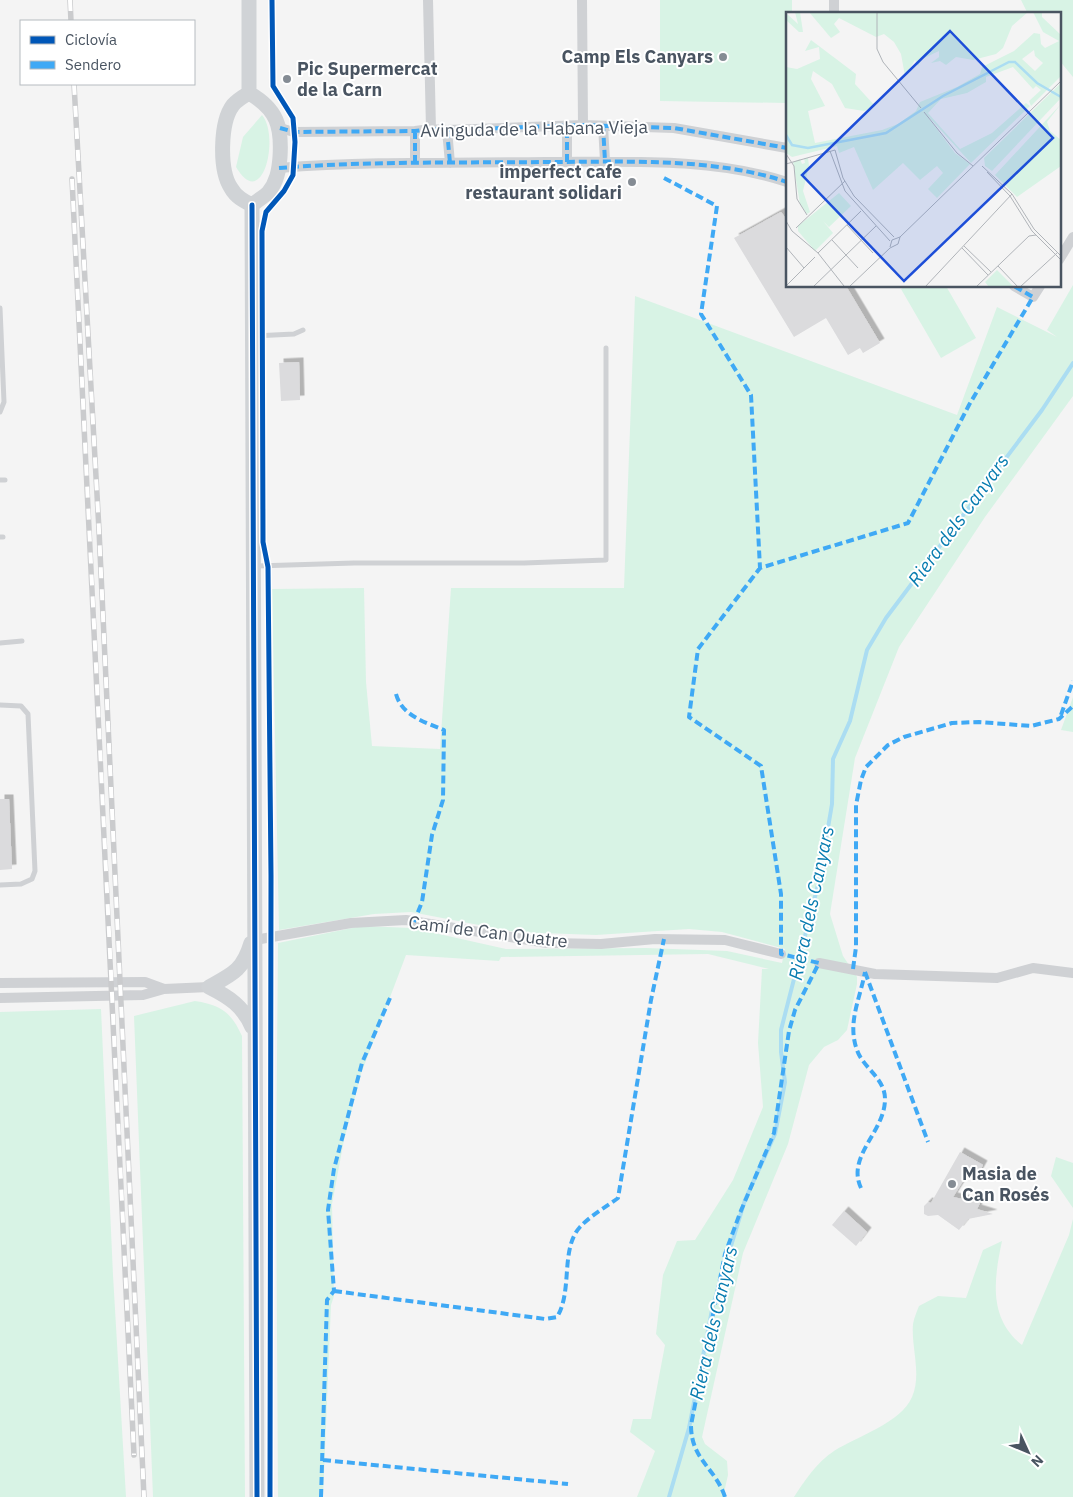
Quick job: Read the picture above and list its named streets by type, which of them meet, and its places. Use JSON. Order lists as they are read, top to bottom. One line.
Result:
{"streets":{"street":["Avinguda de la Habana Vieja","Camí de Can Quatre"]},"water":["Riera dels Canyars"],"places":["Camp Els Canyars","Pic Supermercat de la Carn","imperfect cafe restaurant solidari","Masia de Can Rosés"],"legend":["Ciclovía","Sendero"],"north":"bottom right"}
